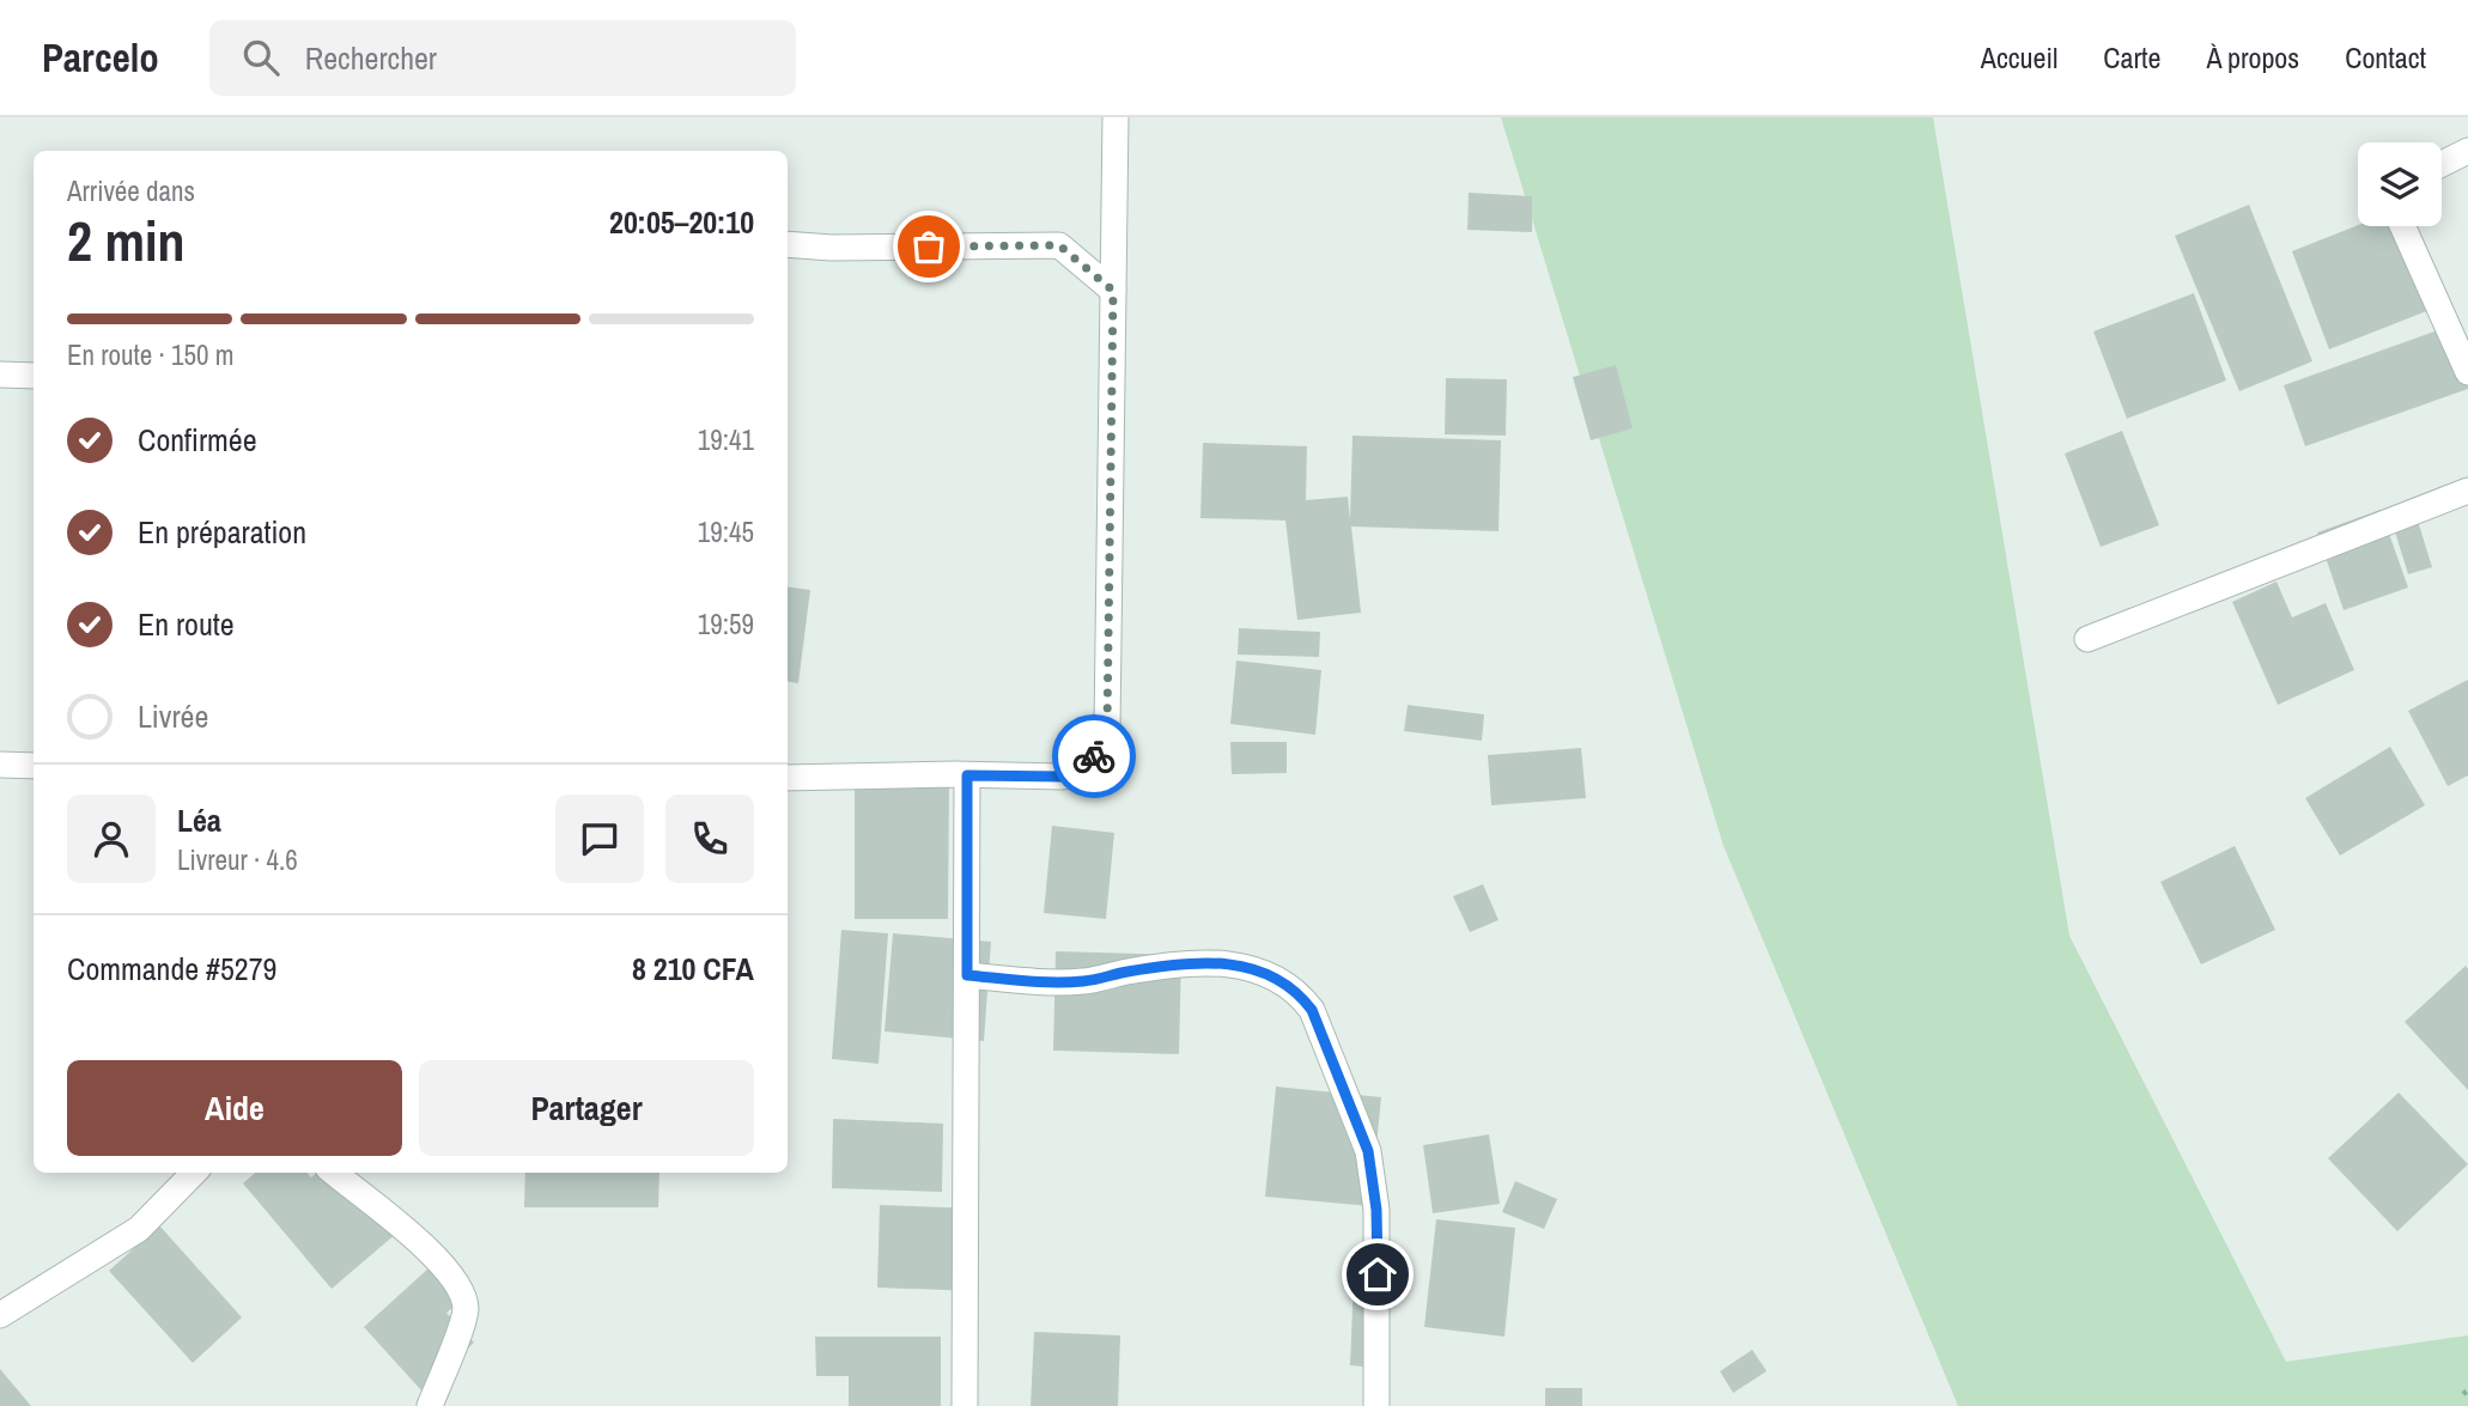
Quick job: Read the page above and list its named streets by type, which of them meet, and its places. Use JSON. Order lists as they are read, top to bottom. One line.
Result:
{"page":{"header":"Parcelo","search":"Rechercher","nav":["Accueil","Carte","À propos","Contact"],"heading":["2 min","Arrivée dans","20:05–20:10"],"panel":["Léa","Livreur · 4.6","Commande #5279","8 210 CFA"],"bar":"En route · 150 m","list":[["Confirmée","19:41"],["En préparation","19:45"],["En route","19:59"],"Livrée"],"buttons":["Aide","Partager"]}}
